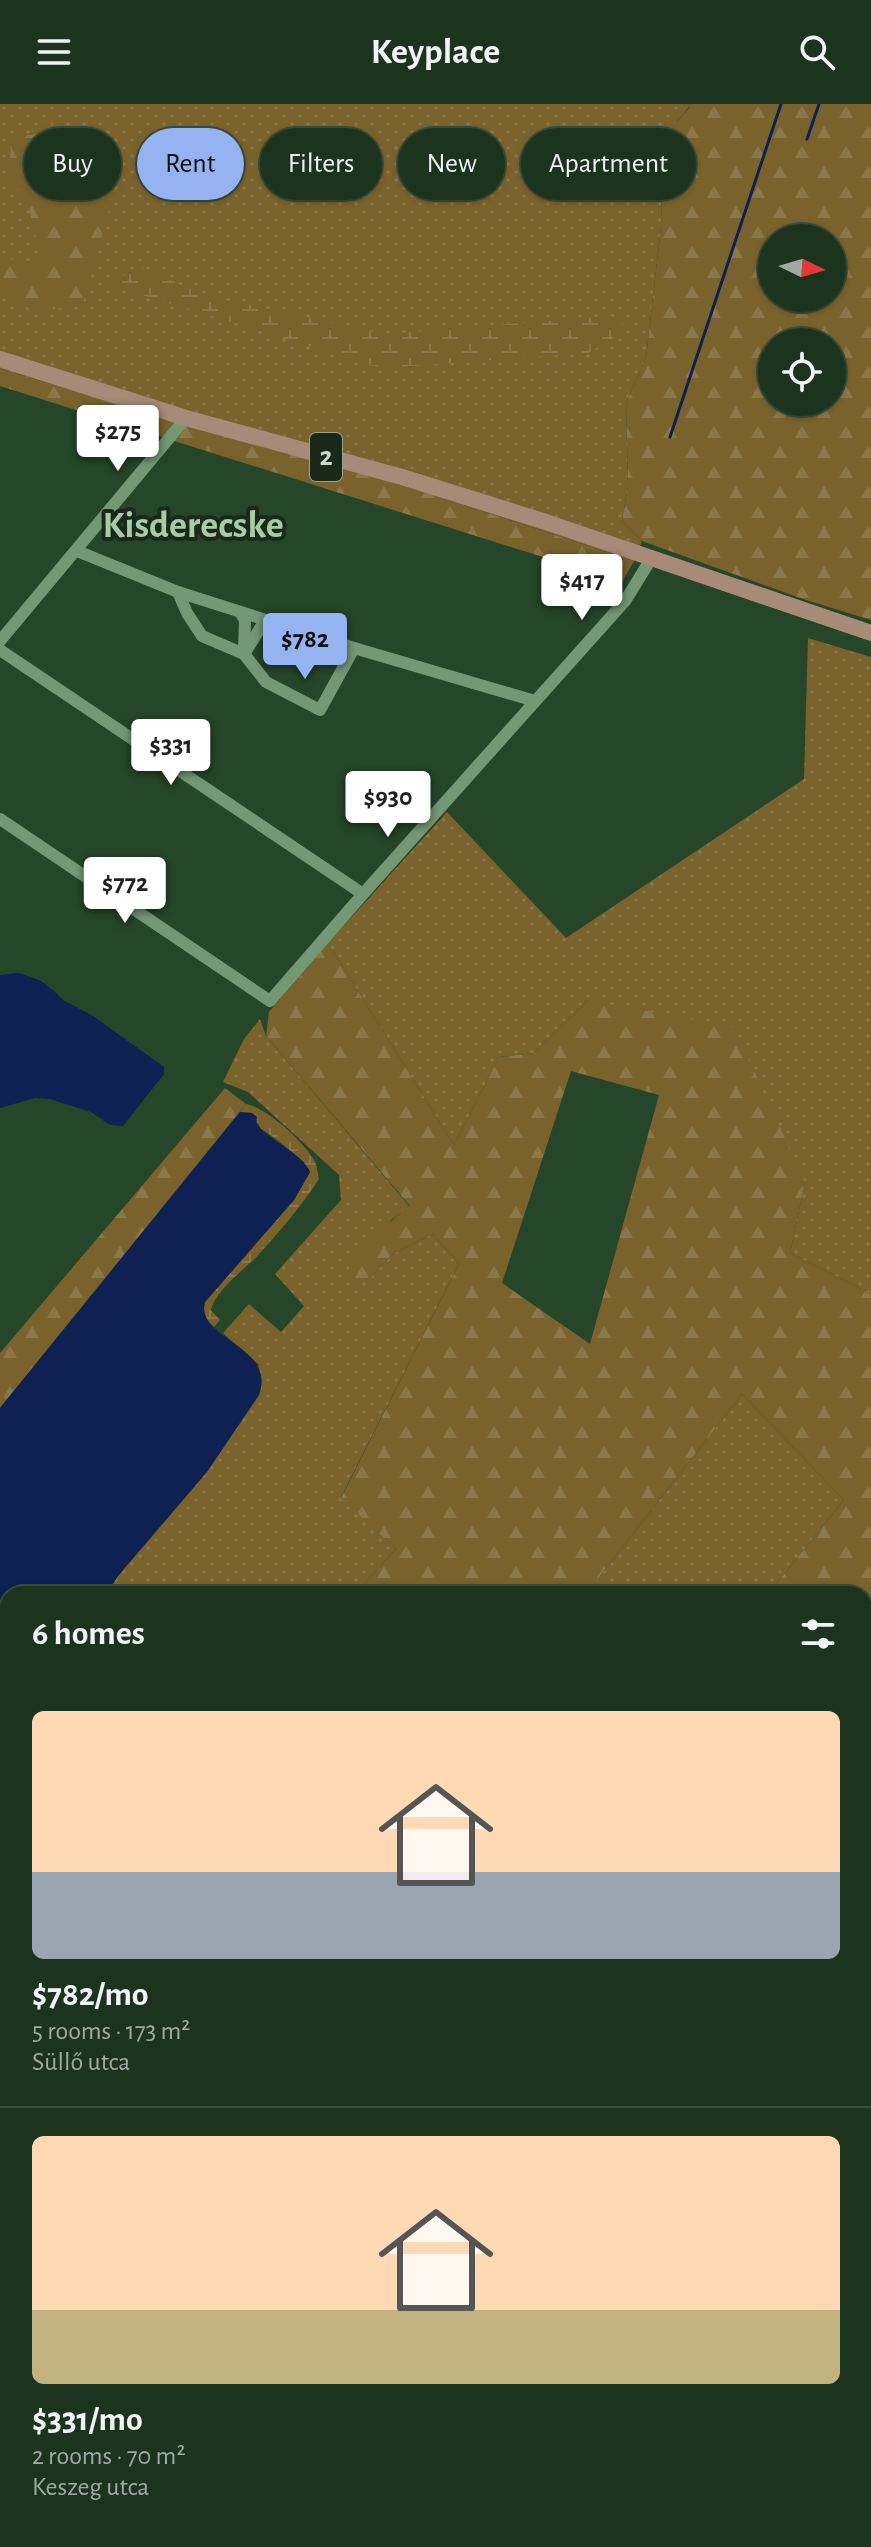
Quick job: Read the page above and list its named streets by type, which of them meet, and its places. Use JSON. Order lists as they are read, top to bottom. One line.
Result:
{"streets":{"main road":["2"]},"districts":["Kisderecske"],"north":"right","page":{"header":"Keyplace","chip":["Buy","Rent","Filters","New","Apartment"],"price":["$275","$417","$782","$331","$930","$772"],"heading":"6 homes","list":[{"name":"$782/mo","note":"5 rooms · 173 m² · Süllő utca"},{"name":"$331/mo","note":"2 rooms · 70 m² · Keszeg utca"}]}}
